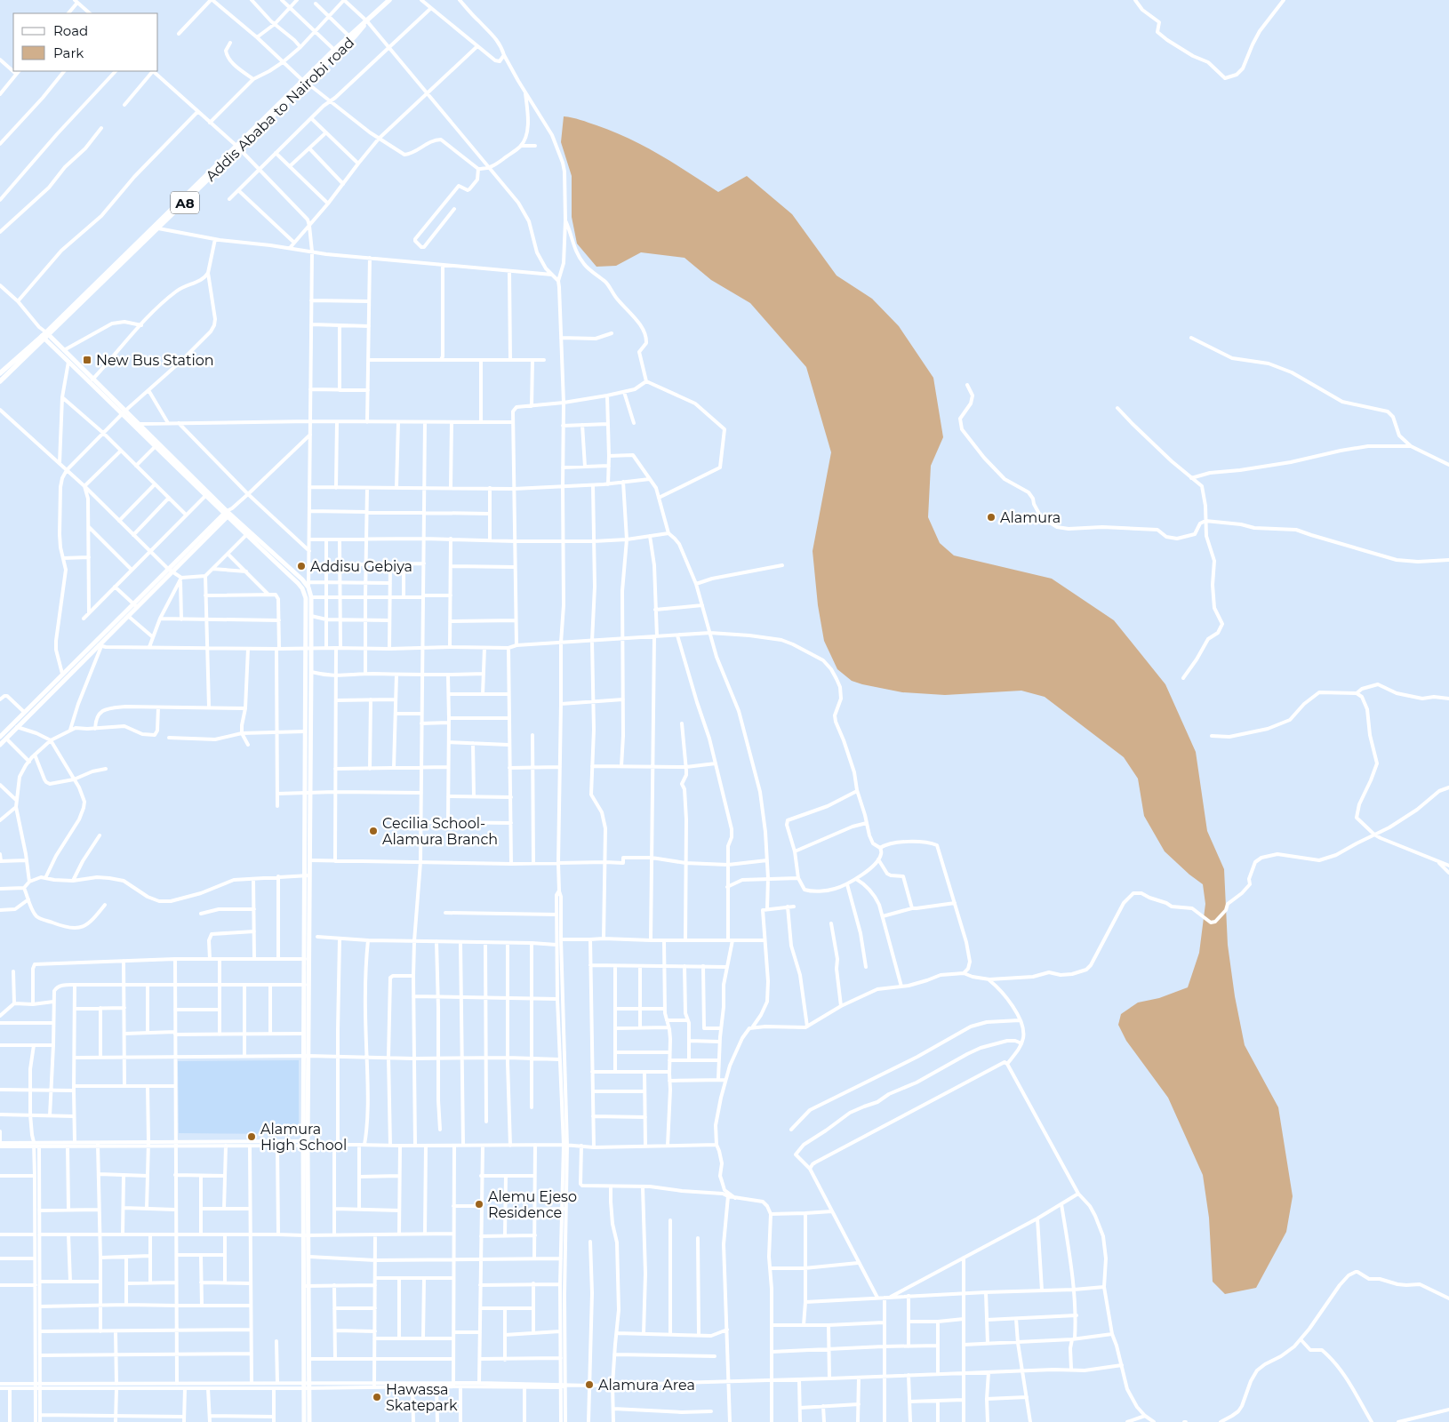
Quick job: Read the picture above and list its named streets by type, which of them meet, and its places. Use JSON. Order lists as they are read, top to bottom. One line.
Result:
{"streets":{"highway":["Addis Ababa to Nairobi road","A8"]},"places":{"transit":["New Bus Station"],"other":["Alamura","Addisu Gebiya","Cecilia School- Alamura Branch","Alamura High School","Alemu Ejeso Residence","Alamura Area","Hawassa Skatepark"]},"legend":["Road","Park"]}
